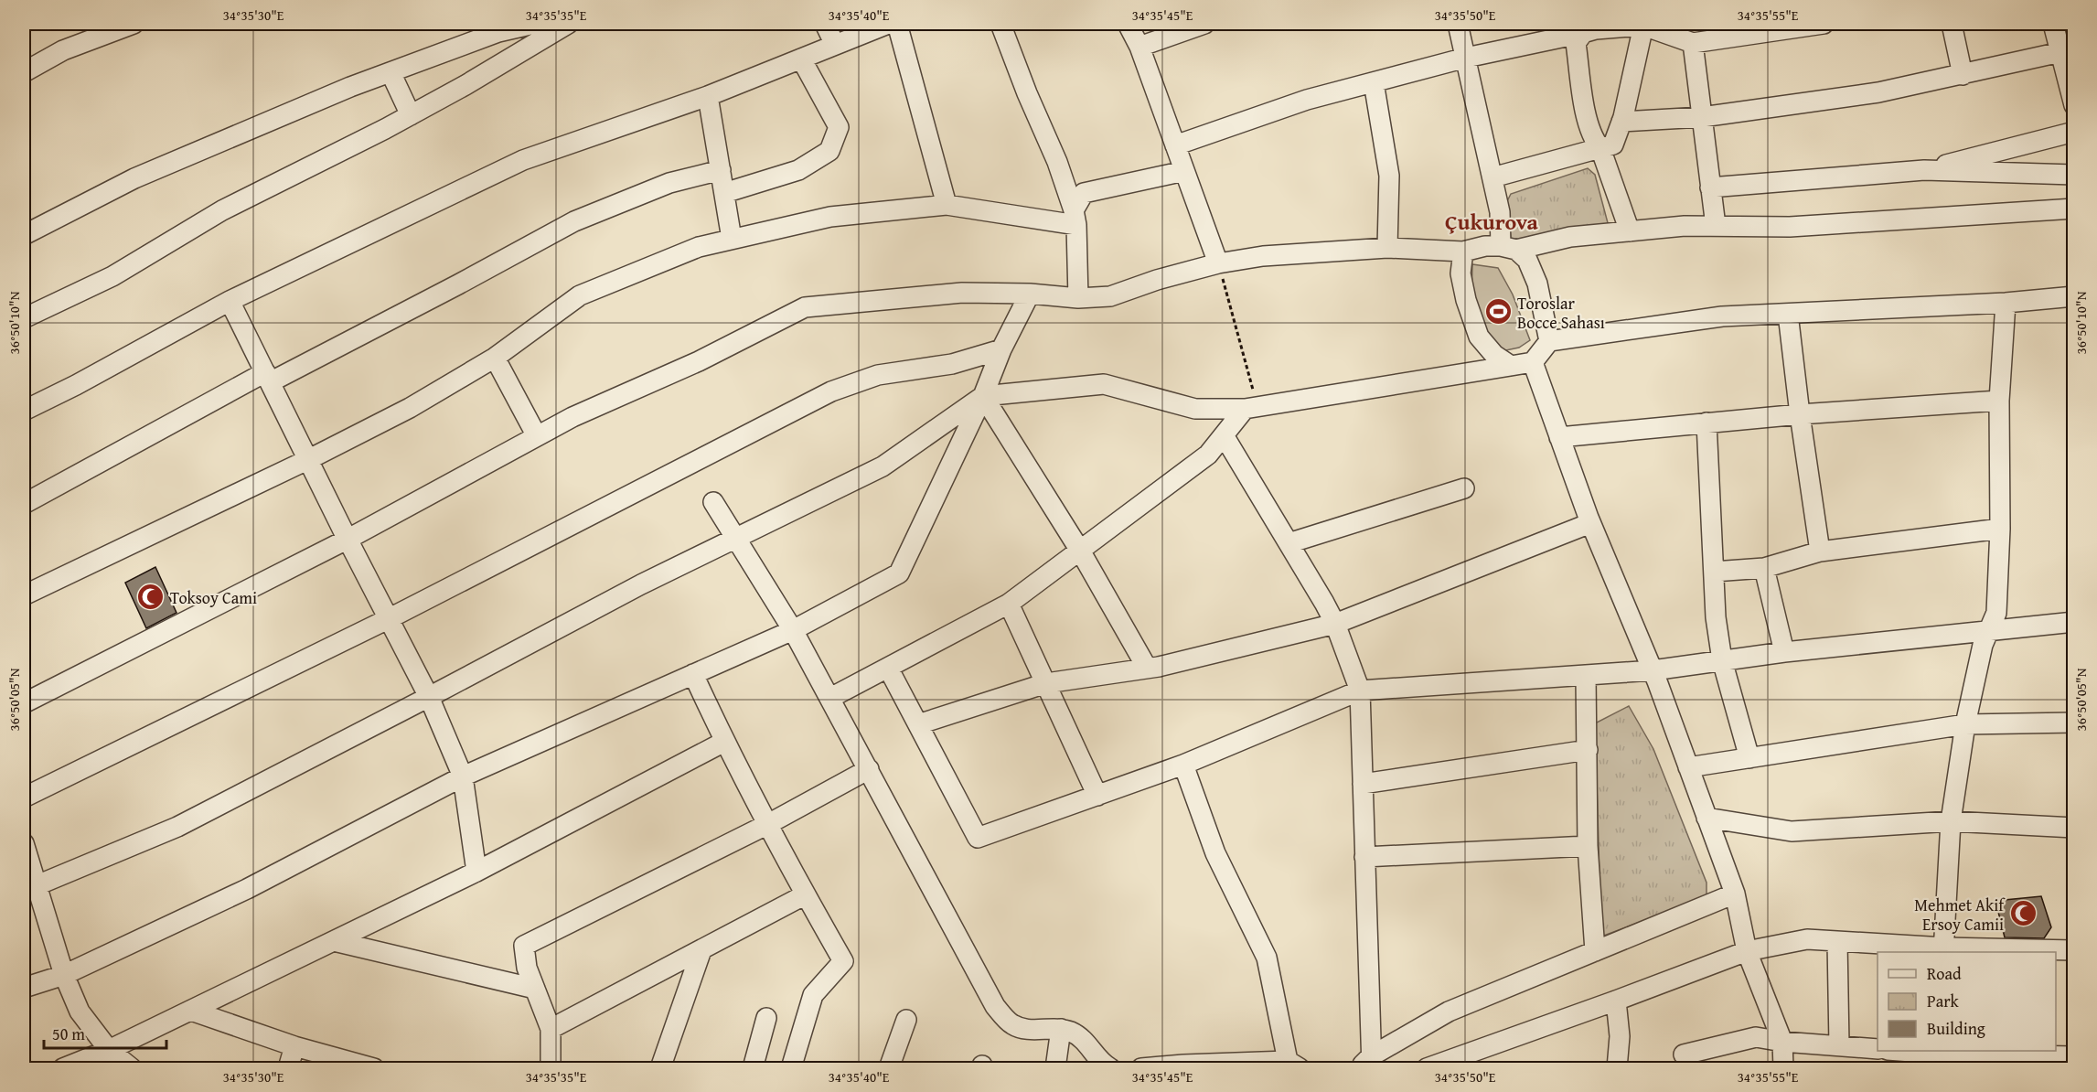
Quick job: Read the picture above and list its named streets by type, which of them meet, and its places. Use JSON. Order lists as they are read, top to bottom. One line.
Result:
{"districts":["Çukurova"],"places":{"sports":["Toroslar Bocce Sahası"],"mosque":["Toksoy Cami","Mehmet Akif Ersoy Camii"]},"legend":["Road","Park","Building"],"scale_bar":"50 m","coordinates":["34°35'30\"E","34°35'35\"E","34°35'40\"E","34°35'45\"E","34°35'50\"E","34°35'55\"E","36°50'10\"N","36°50'05\"N"]}
